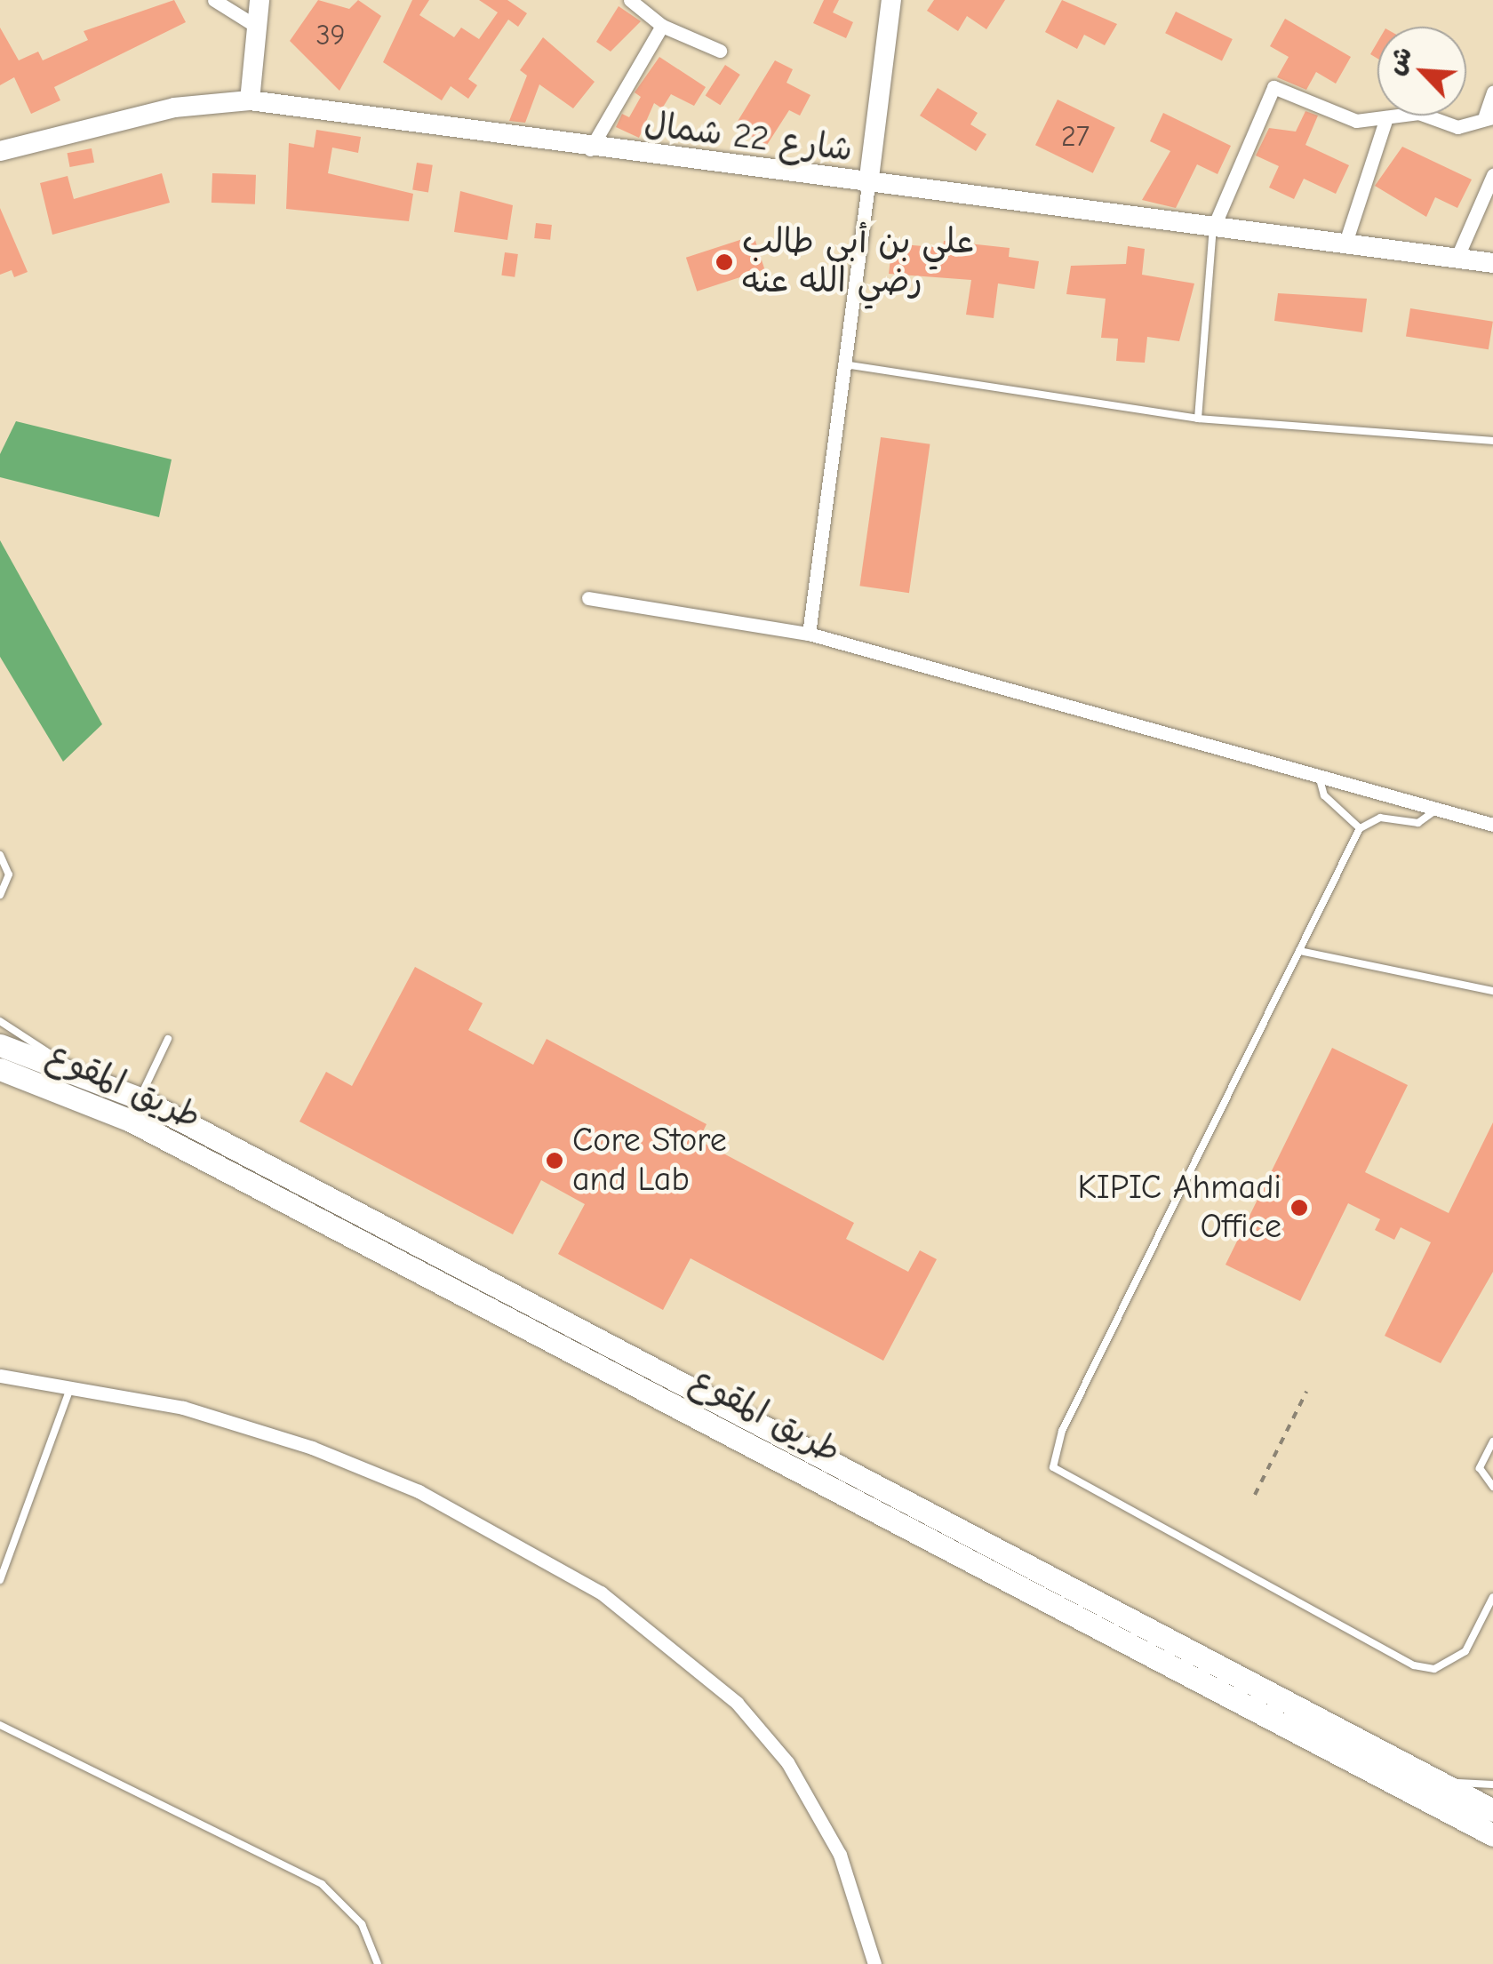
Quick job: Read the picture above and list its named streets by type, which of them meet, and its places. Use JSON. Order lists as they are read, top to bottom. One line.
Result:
{"streets":{"main road":["طريق المقوع"],"street":["شارع 22 شمال"]},"places":["علي بن أبي طالب رضي الله عنه","Core Store and Lab","KIPIC Ahmadi Office"],"house_numbers":["39","27"],"north":"top left"}
